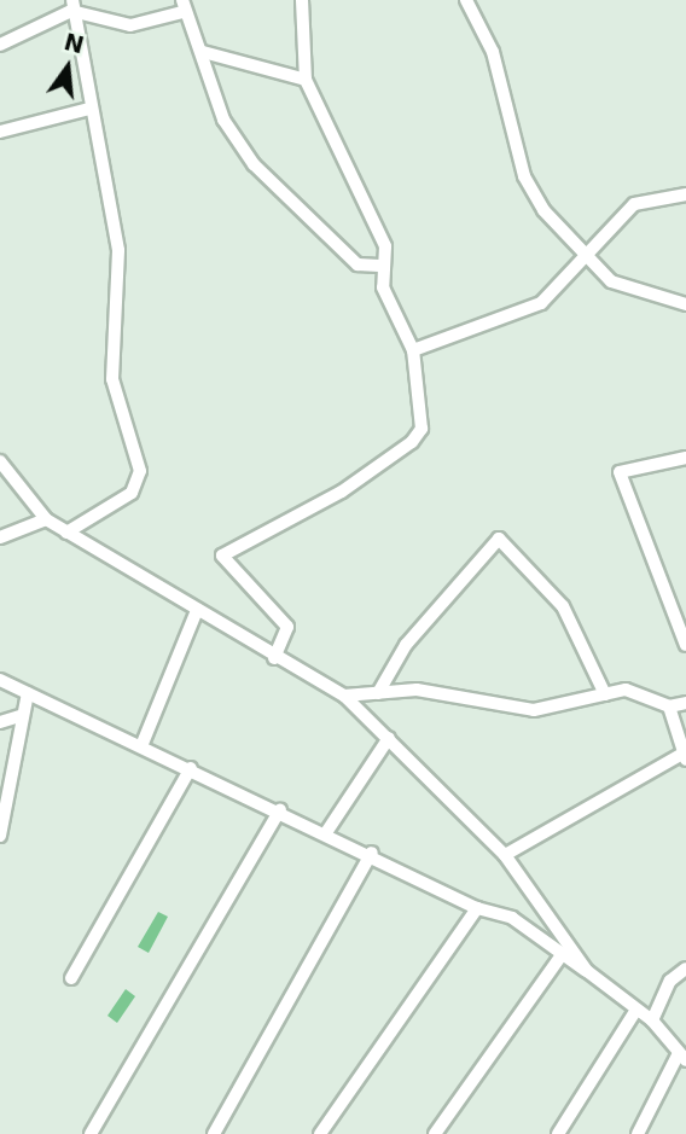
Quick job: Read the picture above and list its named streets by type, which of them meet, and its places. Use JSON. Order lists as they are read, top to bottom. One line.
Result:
{"north":"top"}
